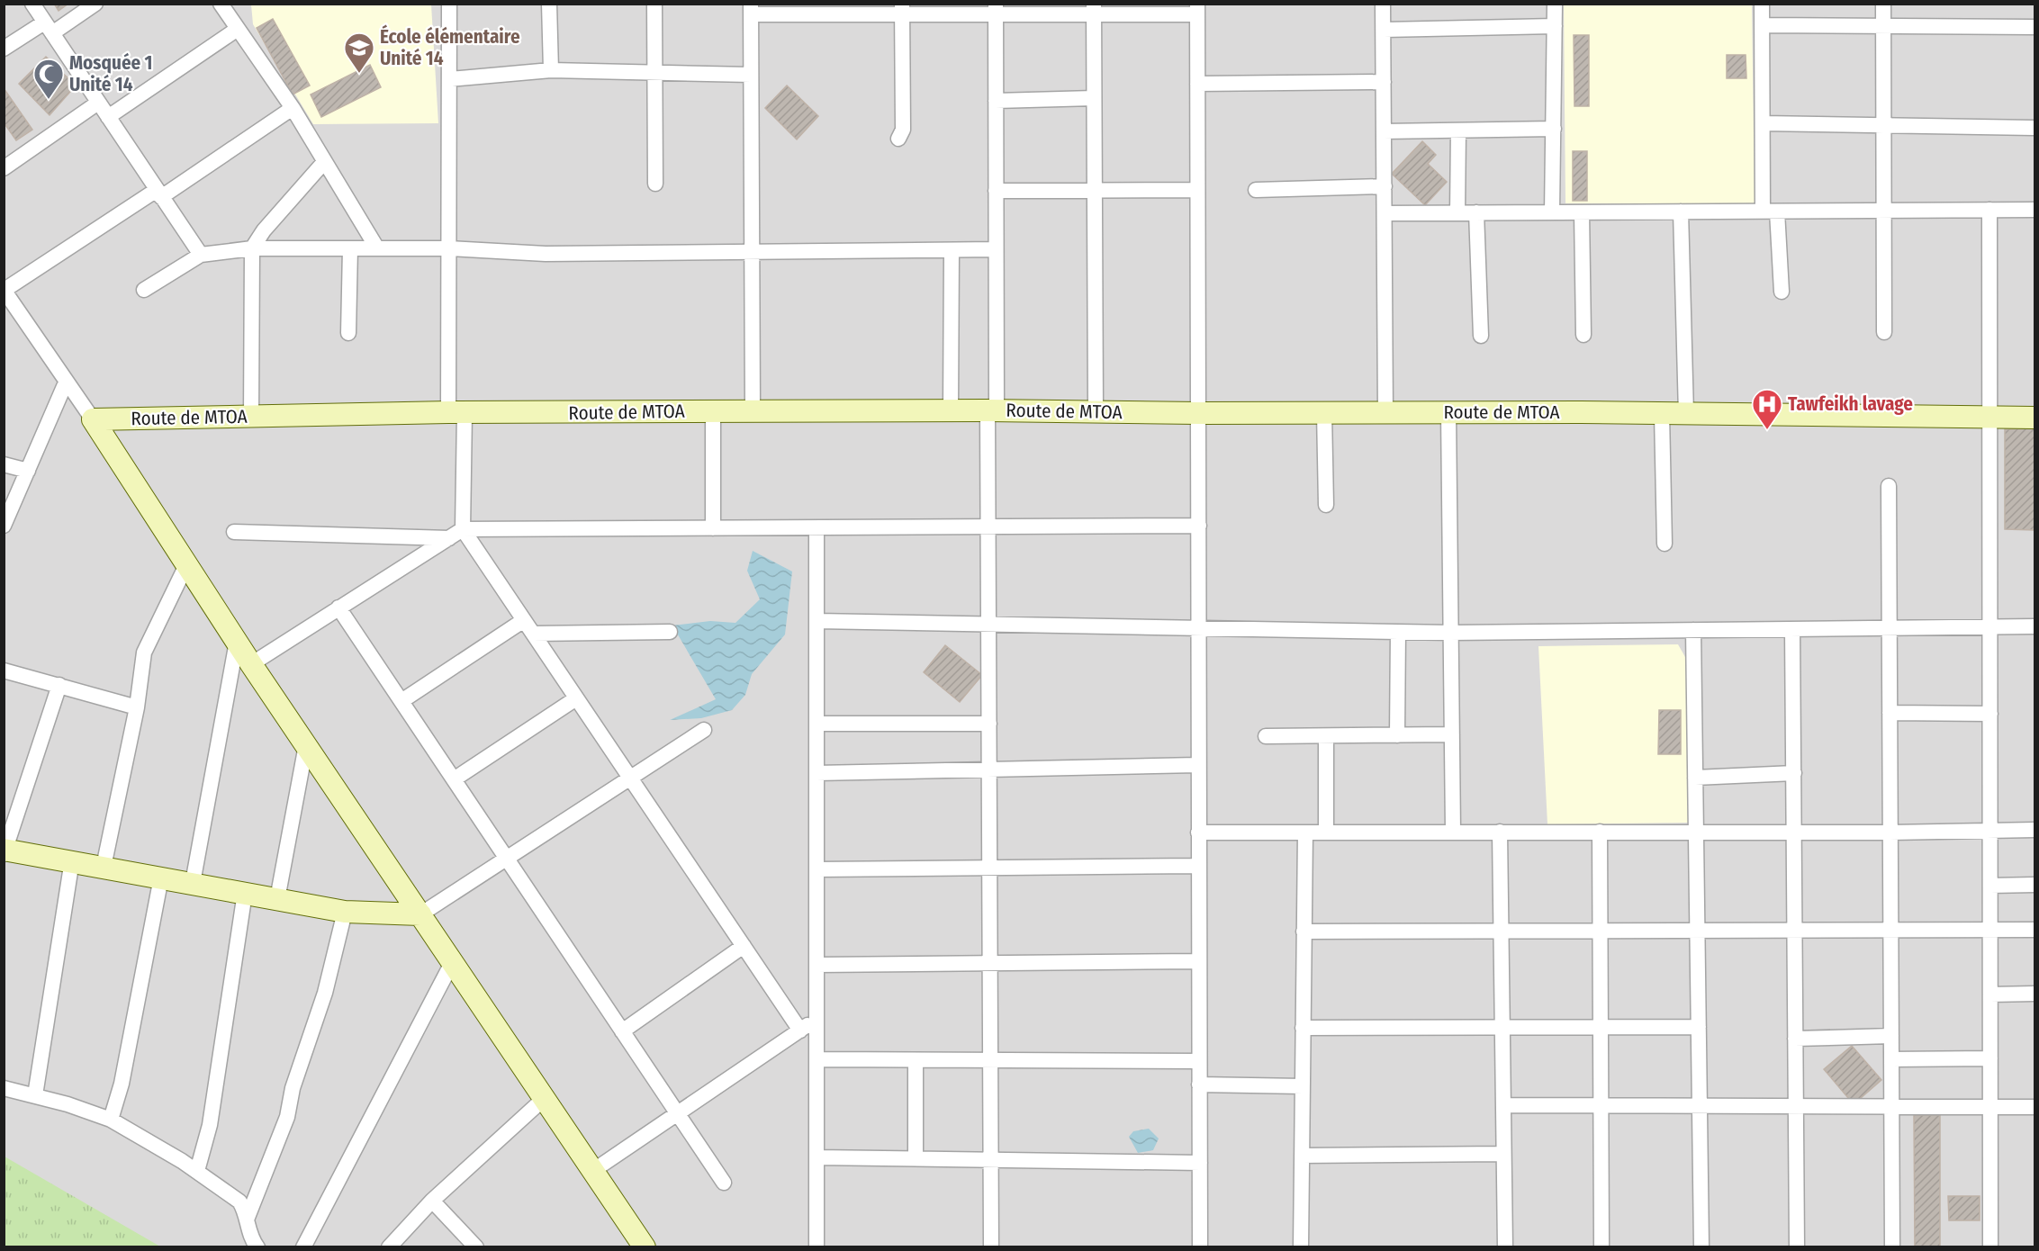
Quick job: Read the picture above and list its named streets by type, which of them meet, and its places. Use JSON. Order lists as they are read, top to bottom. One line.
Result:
{"streets":{"street":["Route de MTOA"]},"places":{"school or university":["École élémentaire Unité 14"],"mosque":["Mosquée 1 Unité 14"],"hospital":["Tawfeikh lavage"]}}
